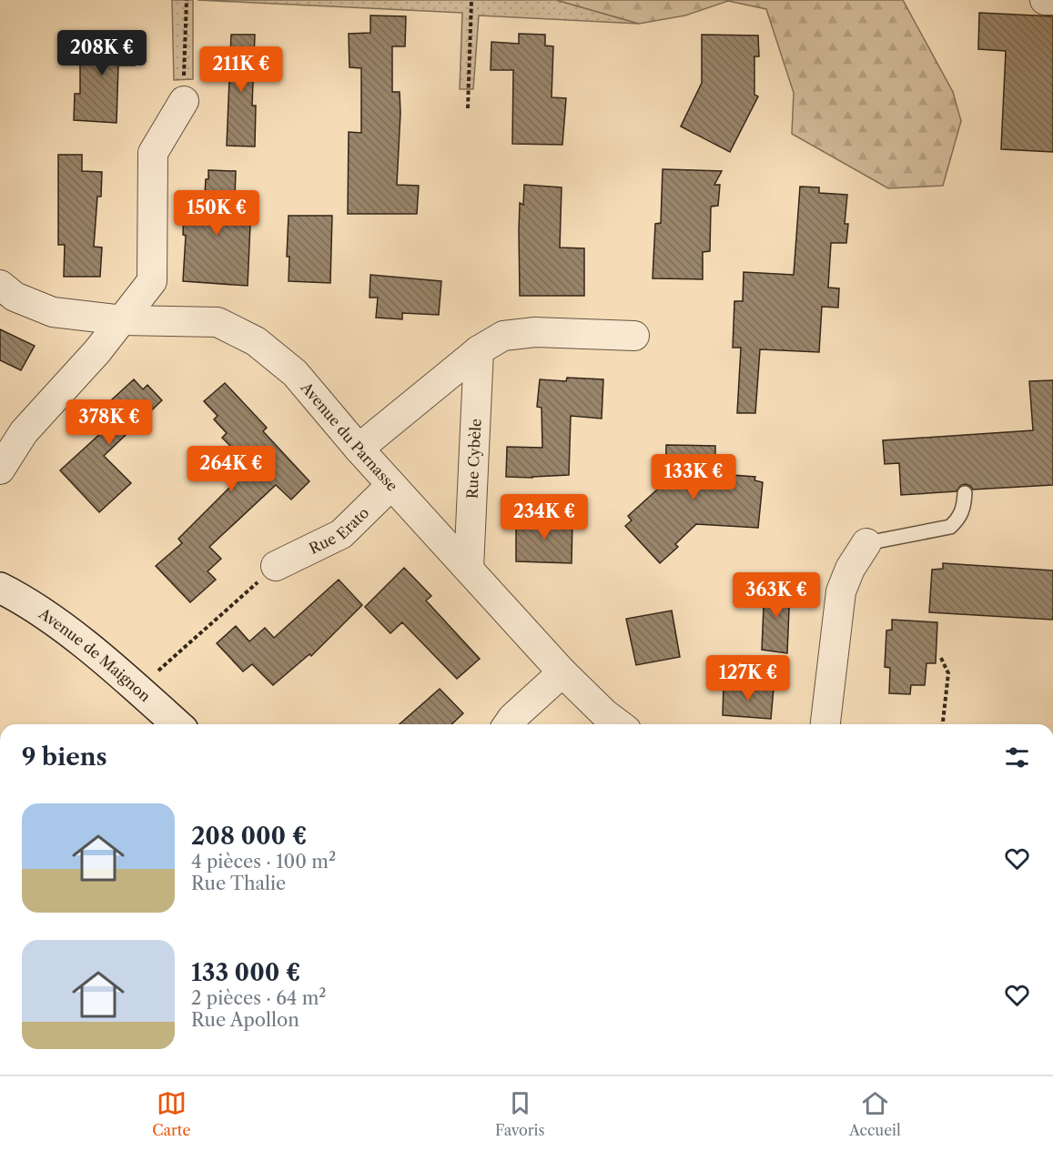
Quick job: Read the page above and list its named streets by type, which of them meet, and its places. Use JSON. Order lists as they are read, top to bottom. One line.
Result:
{"streets":{"street":["Avenue du Parnasse","Rue Cybèle","Rue Erato","Avenue de Maignon"]},"crossings":[["Avenue du Parnasse","Rue Cybèle"],["Avenue du Parnasse","Rue Erato"]],"page":{"price":["208K €","211K €","150K €","378K €","264K €","133K €","234K €","363K €","127K €"],"heading":"9 biens","list":[{"name":"208 000 €","note":"4 pièces · 100 m² · Rue Thalie"},{"name":"133 000 €","note":"2 pièces · 64 m² · Rue Apollon"}],"tabs":["Carte","Favoris","Accueil"]}}
